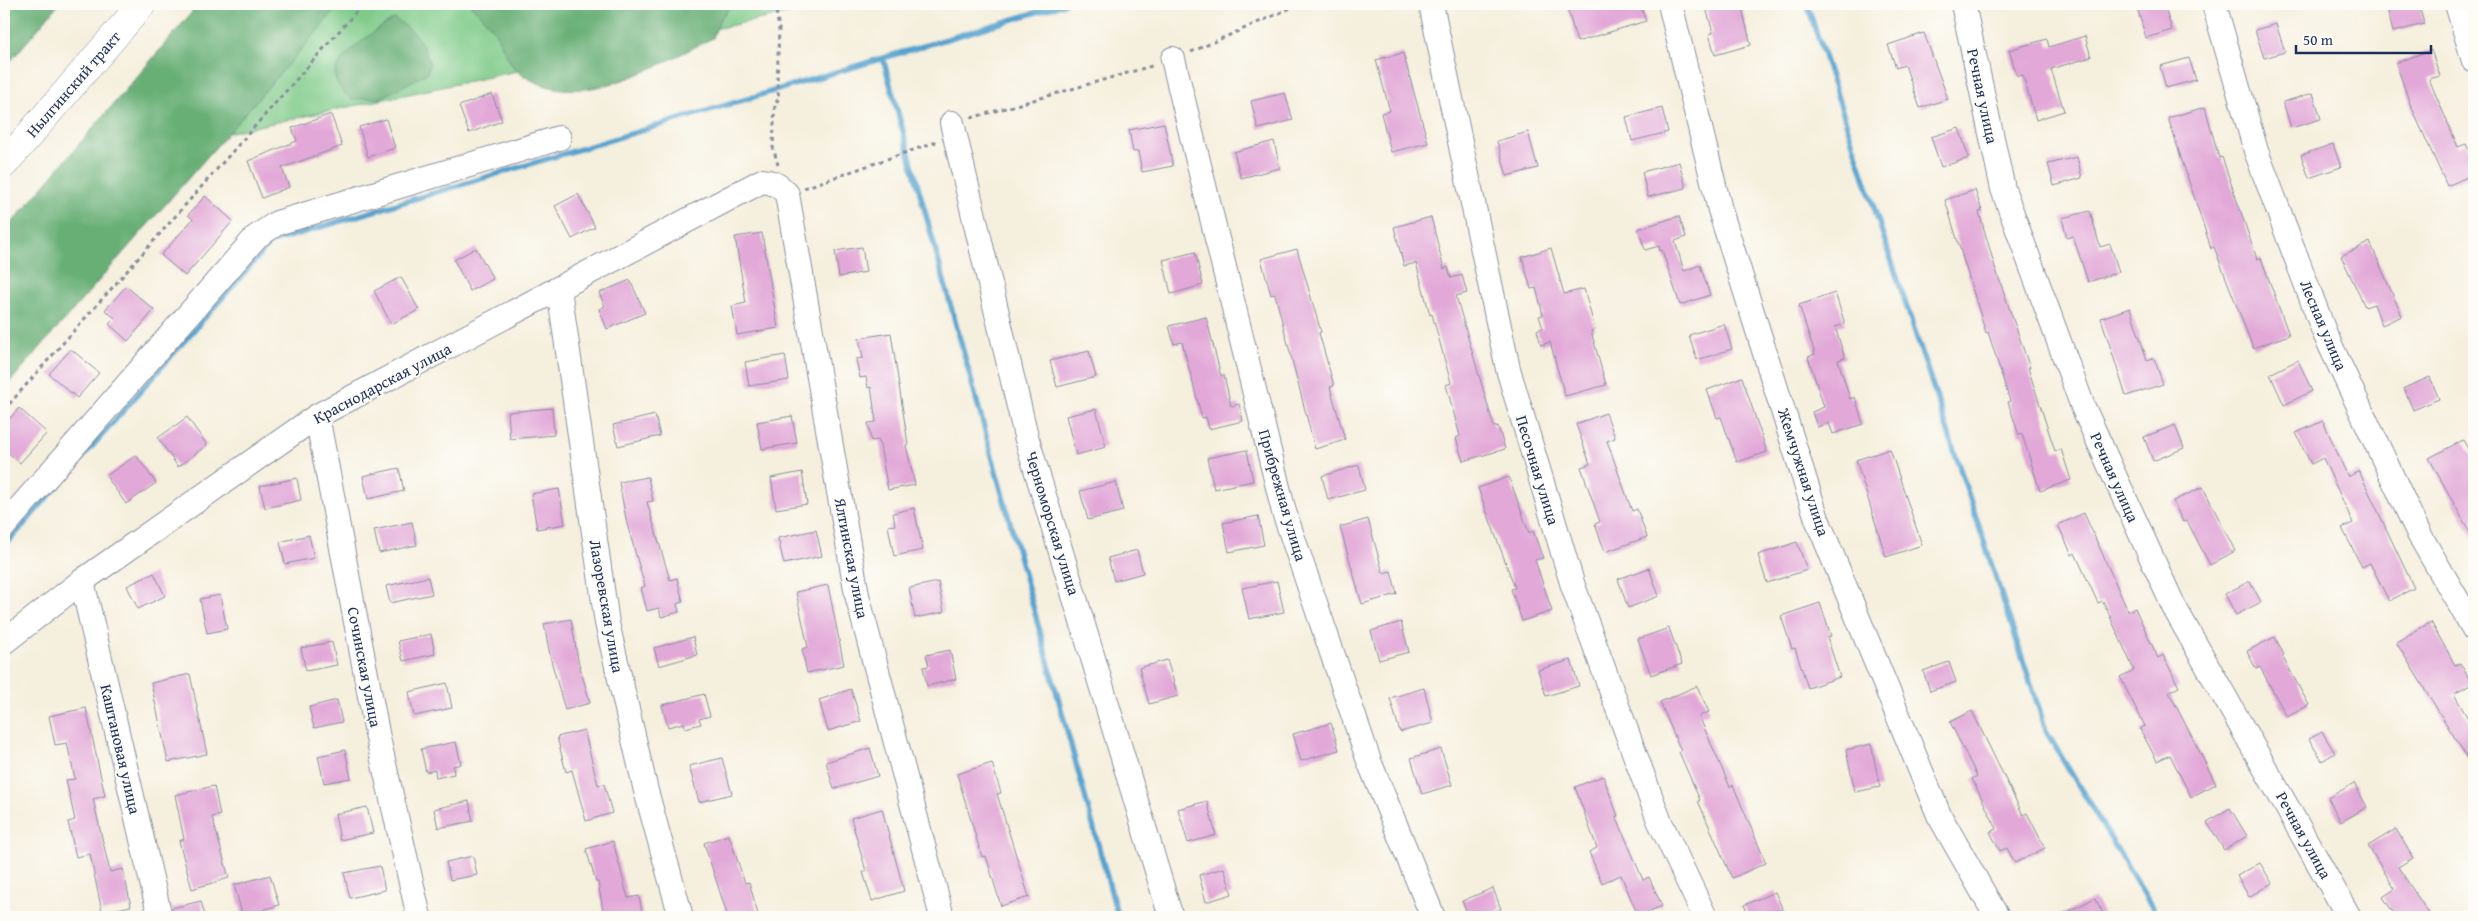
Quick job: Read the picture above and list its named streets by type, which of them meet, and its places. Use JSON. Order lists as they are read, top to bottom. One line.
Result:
{"streets":{"main road":["Нылгинский тракт"],"street":["Речная улица","Лесная улица","Краснодарская улица","Песочная улица","Жемчужная улица","Прибрежная улица","Черноморская улица","Ялтинская улица","Лазоревская улица","Сочинская улица","Каштановая улица"]},"crossings":[["Краснодарская улица","Ялтинская улица"],["Краснодарская улица","Лазоревская улица"],["Краснодарская улица","Сочинская улица"],["Краснодарская улица","Каштановая улица"]],"scale_bar":"50 m"}
